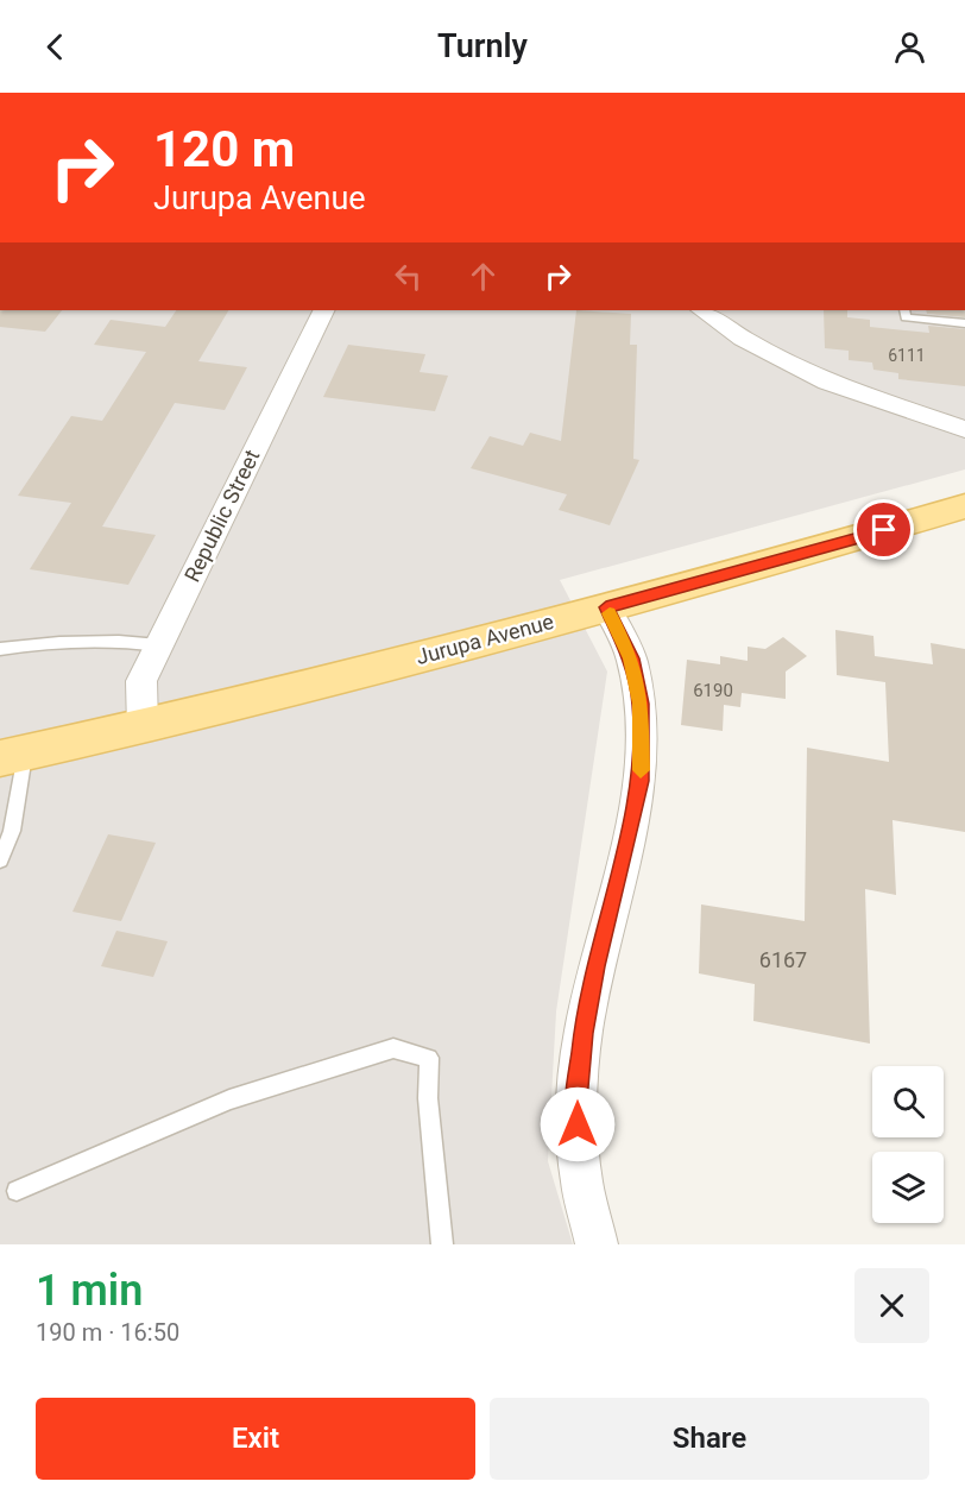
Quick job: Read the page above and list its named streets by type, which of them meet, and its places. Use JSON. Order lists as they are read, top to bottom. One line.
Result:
{"streets":{"main road":["Jurupa Avenue"],"street":["Republic Street"]},"crossings":[["Republic Street","Jurupa Avenue"]],"house_numbers":["6111","6190","6167"],"page":{"header":"Turnly","turn":["120 m","Jurupa Avenue"],"heading":["1 min","190 m · 16:50"],"buttons":["Exit","Share"]}}
